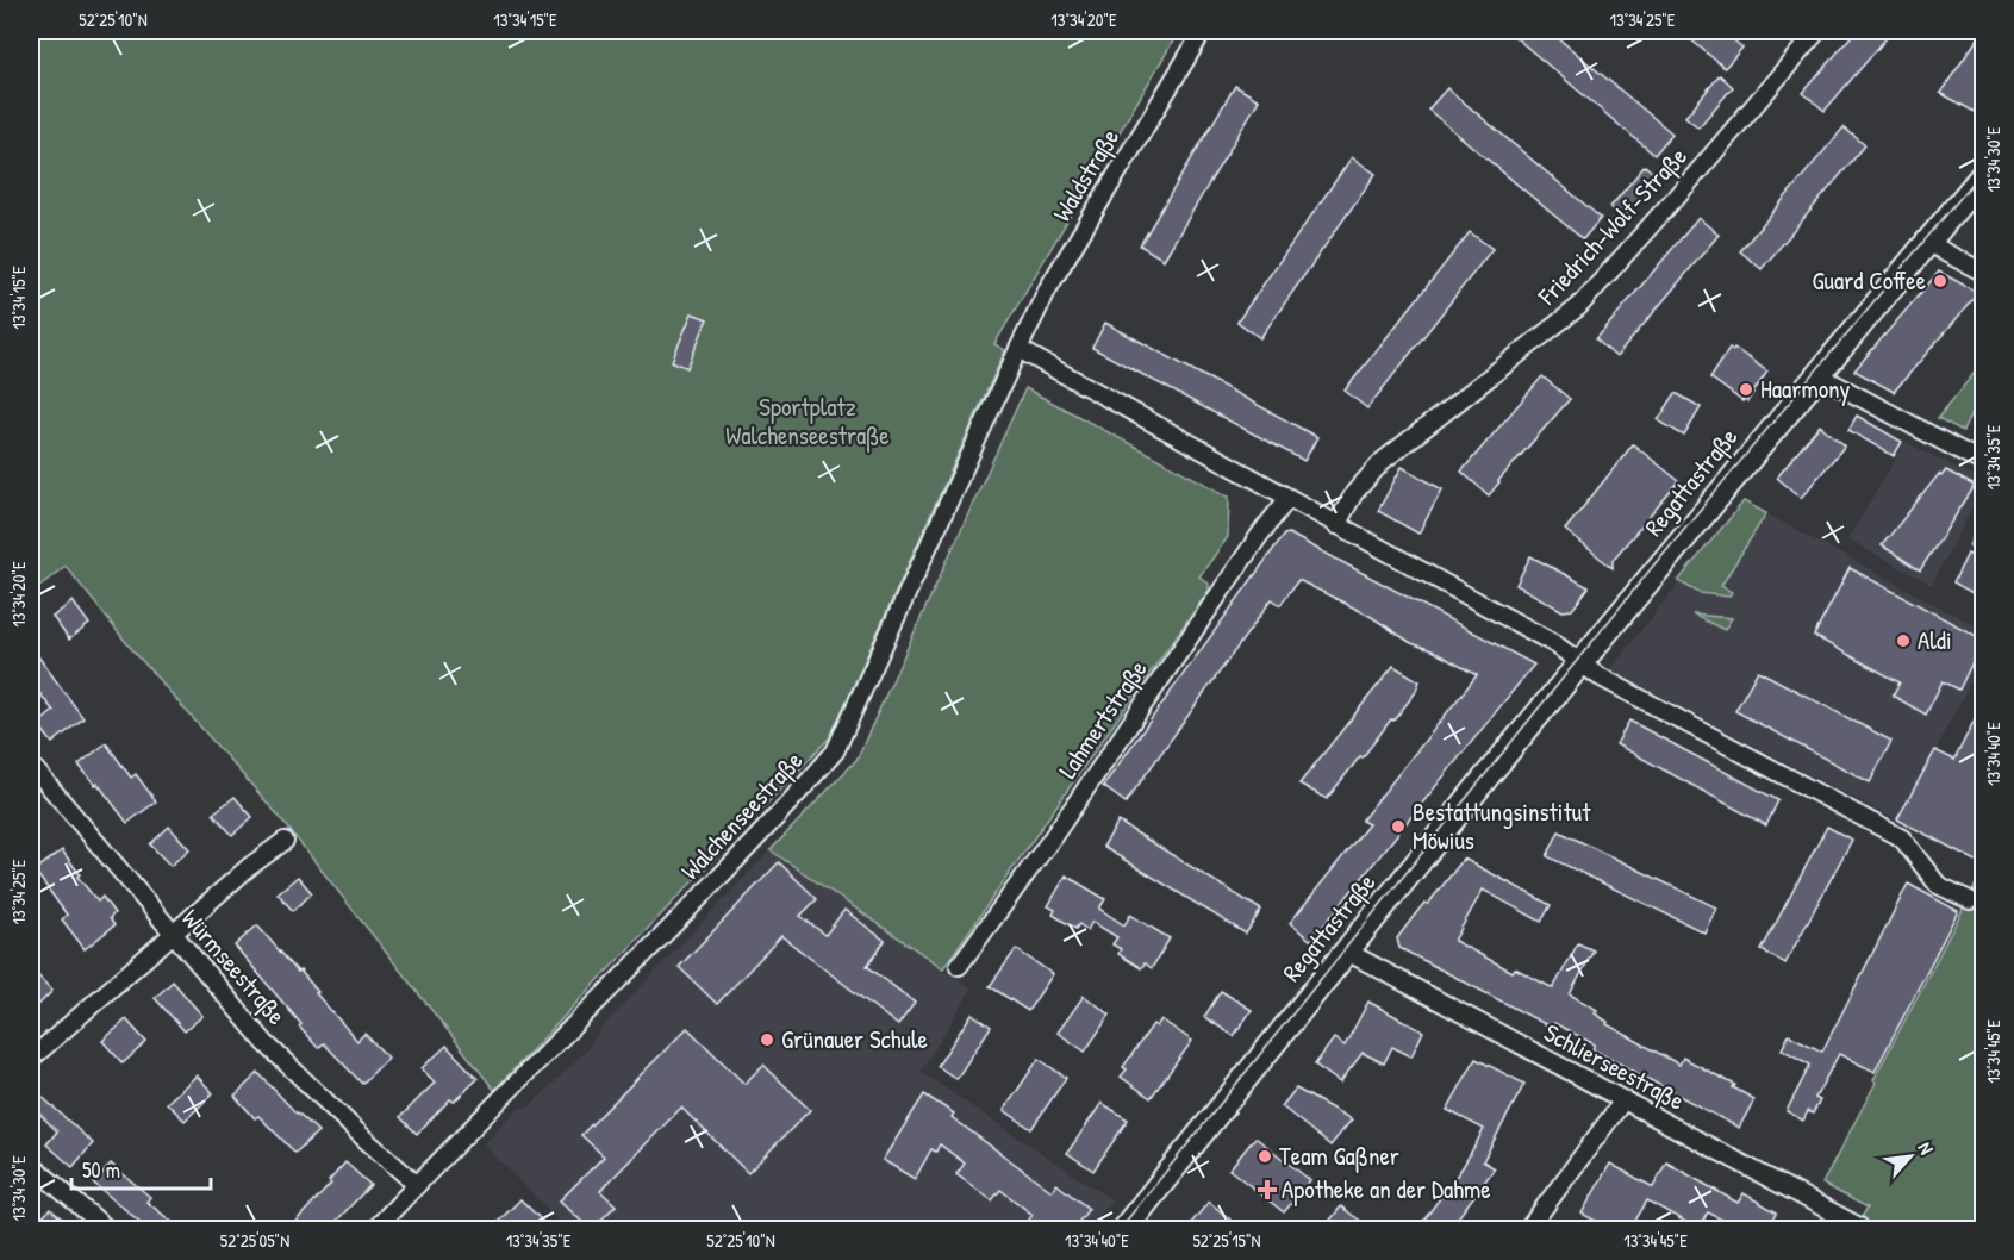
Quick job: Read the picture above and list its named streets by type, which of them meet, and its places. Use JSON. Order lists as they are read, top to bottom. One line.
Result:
{"streets":{"main road":["Regattastraße"],"street":["Waldstraße","Friedrich-Wolf-Straße","Lahmertstraße","Walchenseestraße","Würmseestraße","Schlierseestraße"]},"crossings":[["Waldstraße","Walchenseestraße"],["Regattastraße","Schlierseestraße"],["Walchenseestraße","Würmseestraße"]],"parks":["Sportplatz Walchenseestraße"],"places":{"other":["Guard Coffee","Haarmony","Aldi","Bestattungsinstitut Möwius","Grünauer Schule","Team Gaßner"],"health":["Apotheke an der Dahme"]},"scale_bar":"50 m","north":"top right","coordinates":["52°25'10\"N","13°34'15\"E","13°34'20\"E","13°34'25\"E","13°34'30\"E","13°34'35\"E","13°34'40\"E","13°34'45\"E","52°25'05\"N","52°25'15\"N"]}
